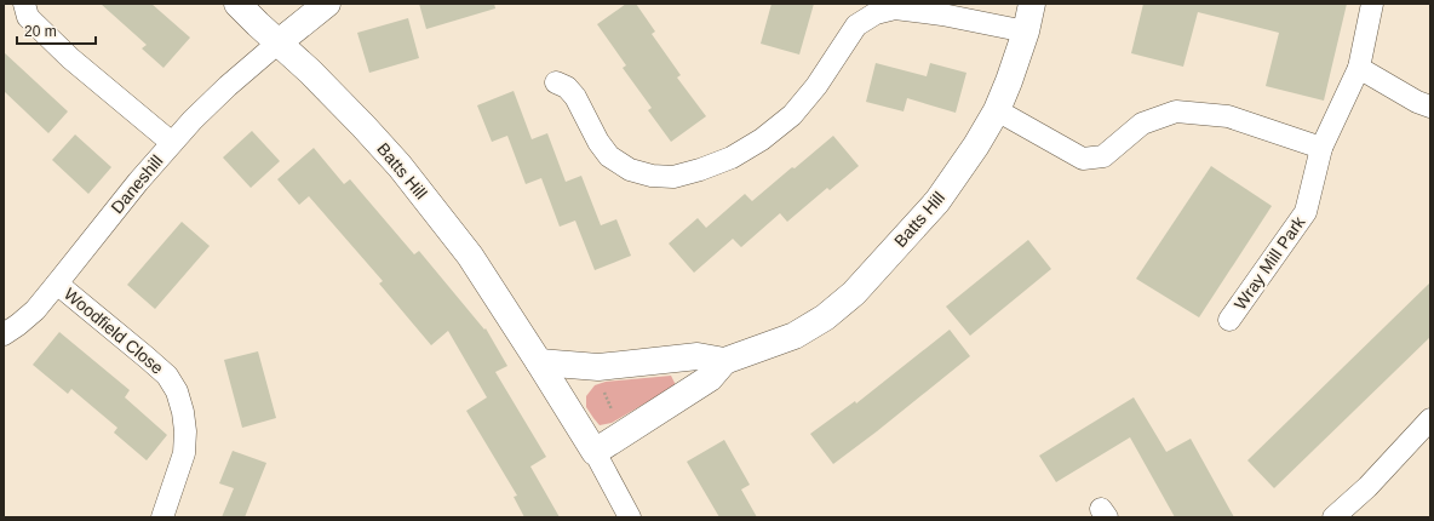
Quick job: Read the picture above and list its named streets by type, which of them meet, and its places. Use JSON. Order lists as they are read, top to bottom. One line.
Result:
{"streets":{"street":["Batts Hill","Daneshill","Wray Mill Park","Woodfield Close"]},"crossings":[["Batts Hill","Daneshill"],["Daneshill","Woodfield Close"]],"scale_bar":"20 m"}
